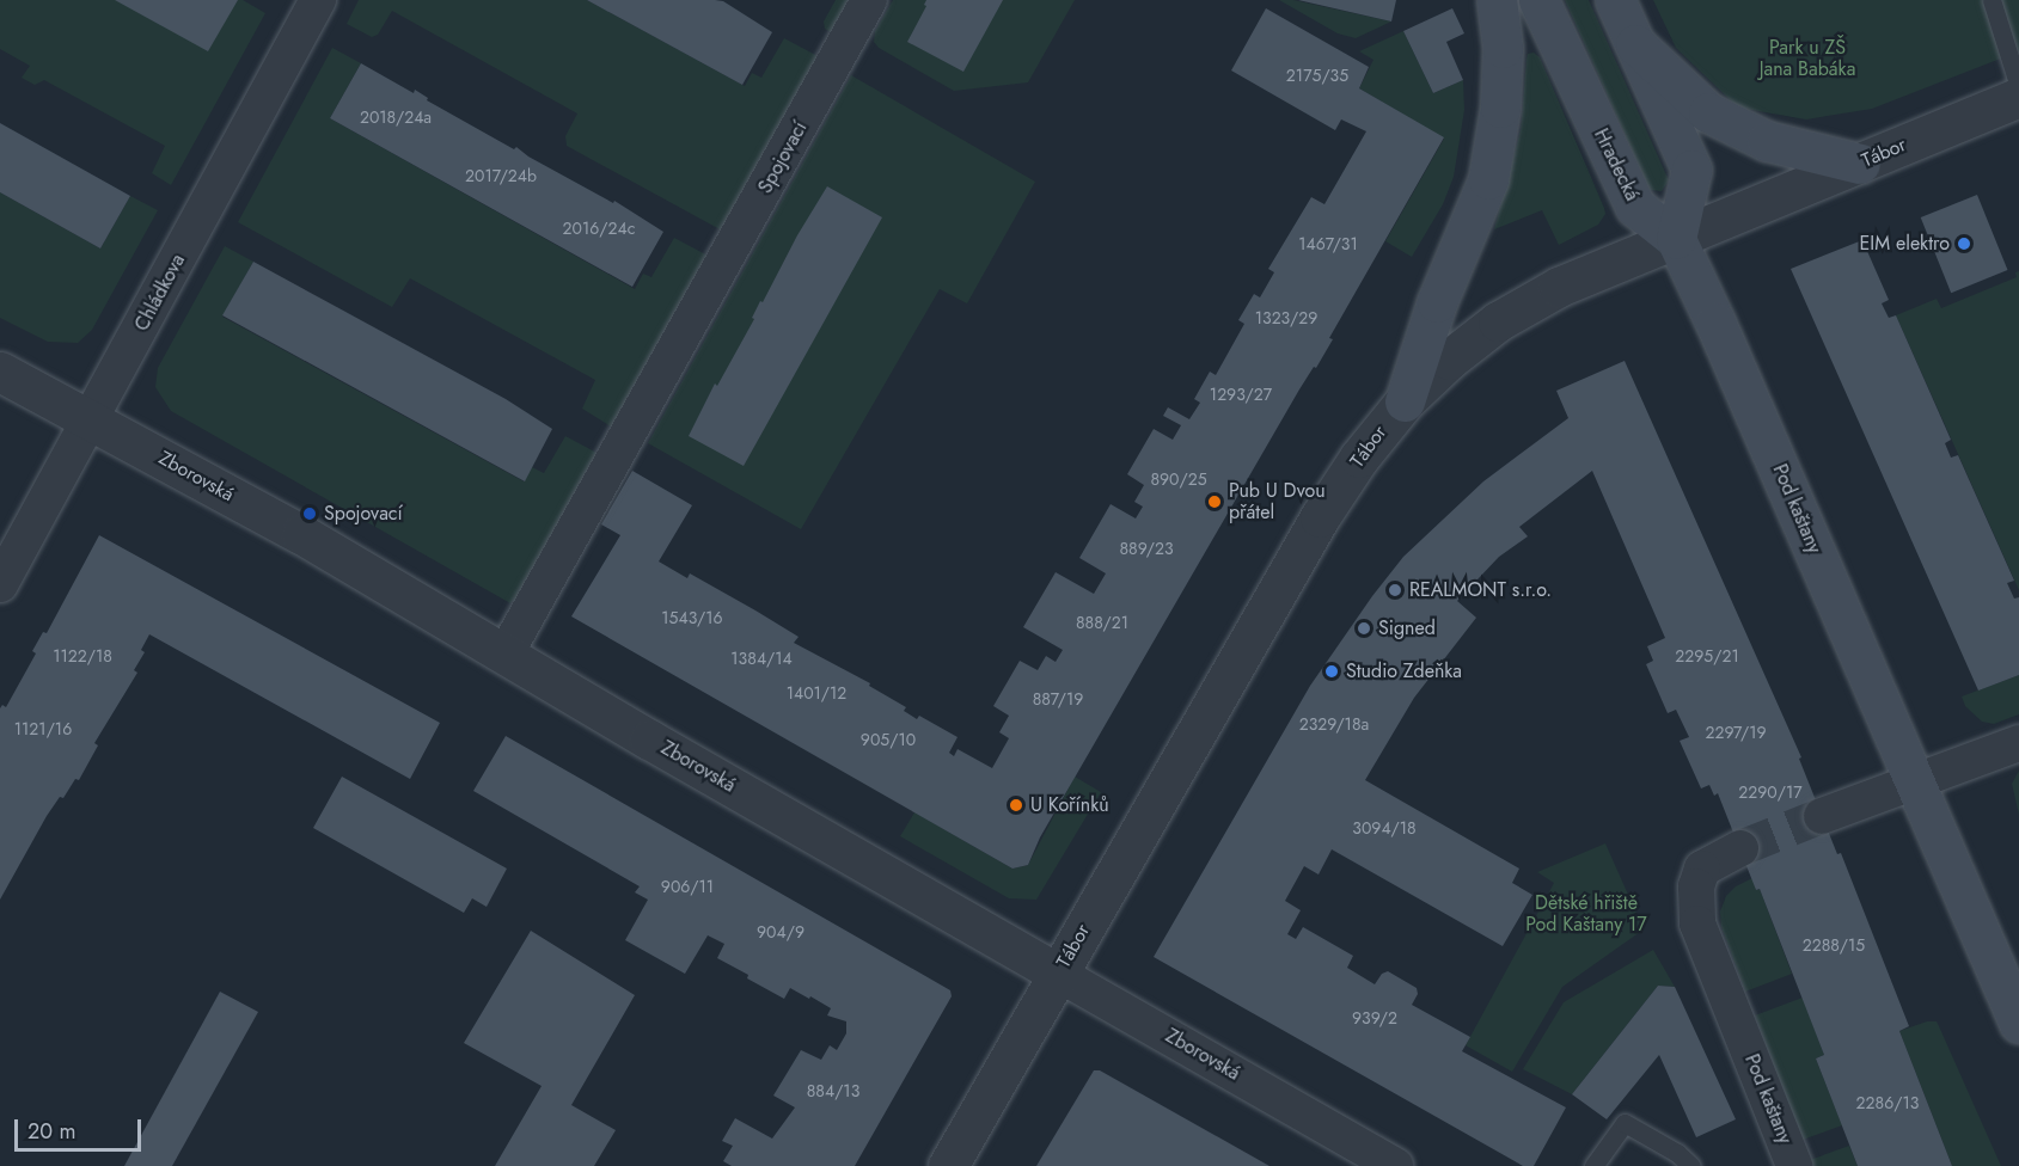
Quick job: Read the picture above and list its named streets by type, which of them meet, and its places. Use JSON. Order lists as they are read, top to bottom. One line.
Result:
{"streets":{"main road":["Hradecká","Pod kaštany"],"street":["Tábor","Spojovací","Chládkova","Zborovská"]},"crossings":[["Tábor","Hradecká"],["Tábor","Zborovská"],["Tábor","Pod kaštany"],["Spojovací","Zborovská"],["Hradecká","Pod kaštany"],["Chládkova","Zborovská"]],"parks":["Park u ZŠ Jana Babáka","Dětské hřiště Pod Kaštany 17"],"places":["EIM elektro","Pub U Dvou přátel","Spojovací","REALMONT s.r.o.","Signed","Studio Zdeňka","U Kořínků"],"house_numbers":["2175/35","2018/24a","2017/24b","2016/24c","1467/31","1323/29","1293/27","890/25","889/23","1543/16","888/21","1122/18","2295/21","1384/14","1401/12","887/19","2329/18a","1121/16","2297/19","905/10","2290/17","3094/18","906/11","904/9","2288/15","939/2","884/13","2286/13"],"scale_bar":"20 m"}
